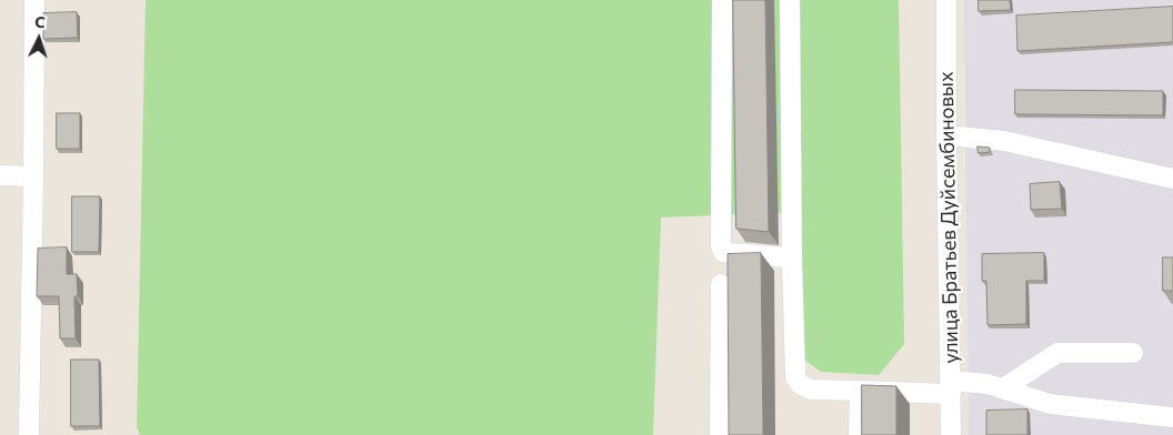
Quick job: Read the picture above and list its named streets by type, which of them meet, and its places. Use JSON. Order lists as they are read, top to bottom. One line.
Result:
{"streets":{"street":["улица Братьев Дуйсембиновых"]},"north":"top"}
